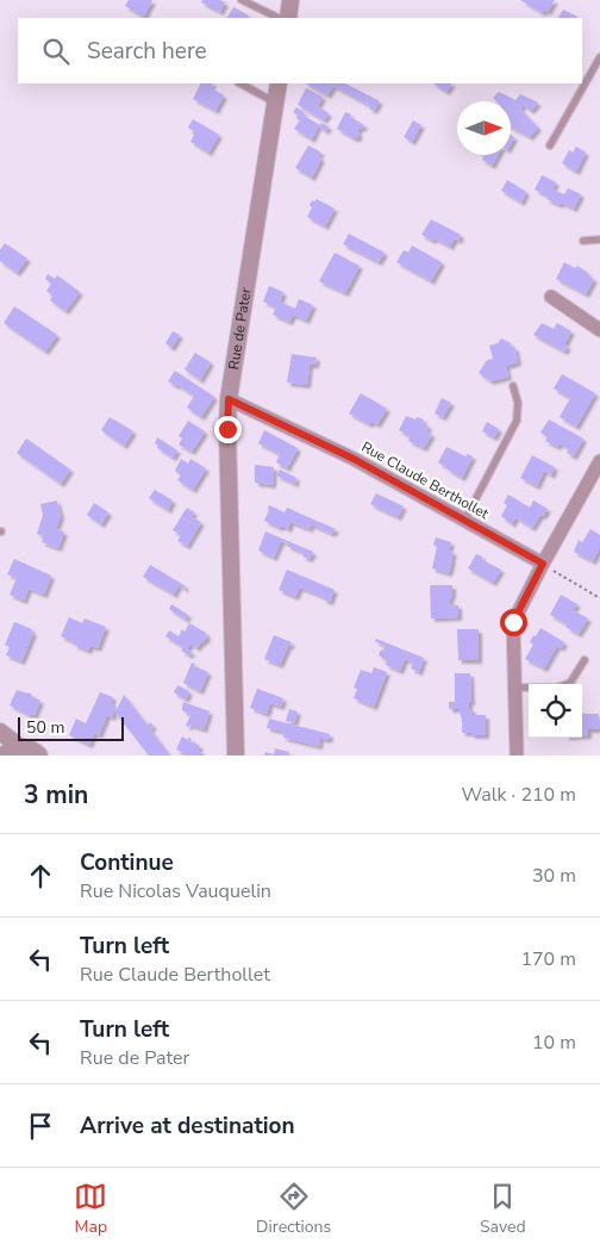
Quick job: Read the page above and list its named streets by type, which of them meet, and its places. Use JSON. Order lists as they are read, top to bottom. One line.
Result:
{"streets":{"street":["Rue de Pater","Rue Claude Berthollet"]},"crossings":[["Rue de Pater","Rue Claude Berthollet"]],"scale_bar":"50 m","north":"right","page":{"search":"Search here","scale":"50 m","heading":["3 min","Walk · 210 m"],"list":[["Continue","Rue Nicolas Vauquelin","30 m"],["Turn left","Rue Claude Berthollet","170 m"],["Turn left","Rue de Pater","10 m"],"Arrive at destination"],"nav":["Map","Directions","Saved"]}}
